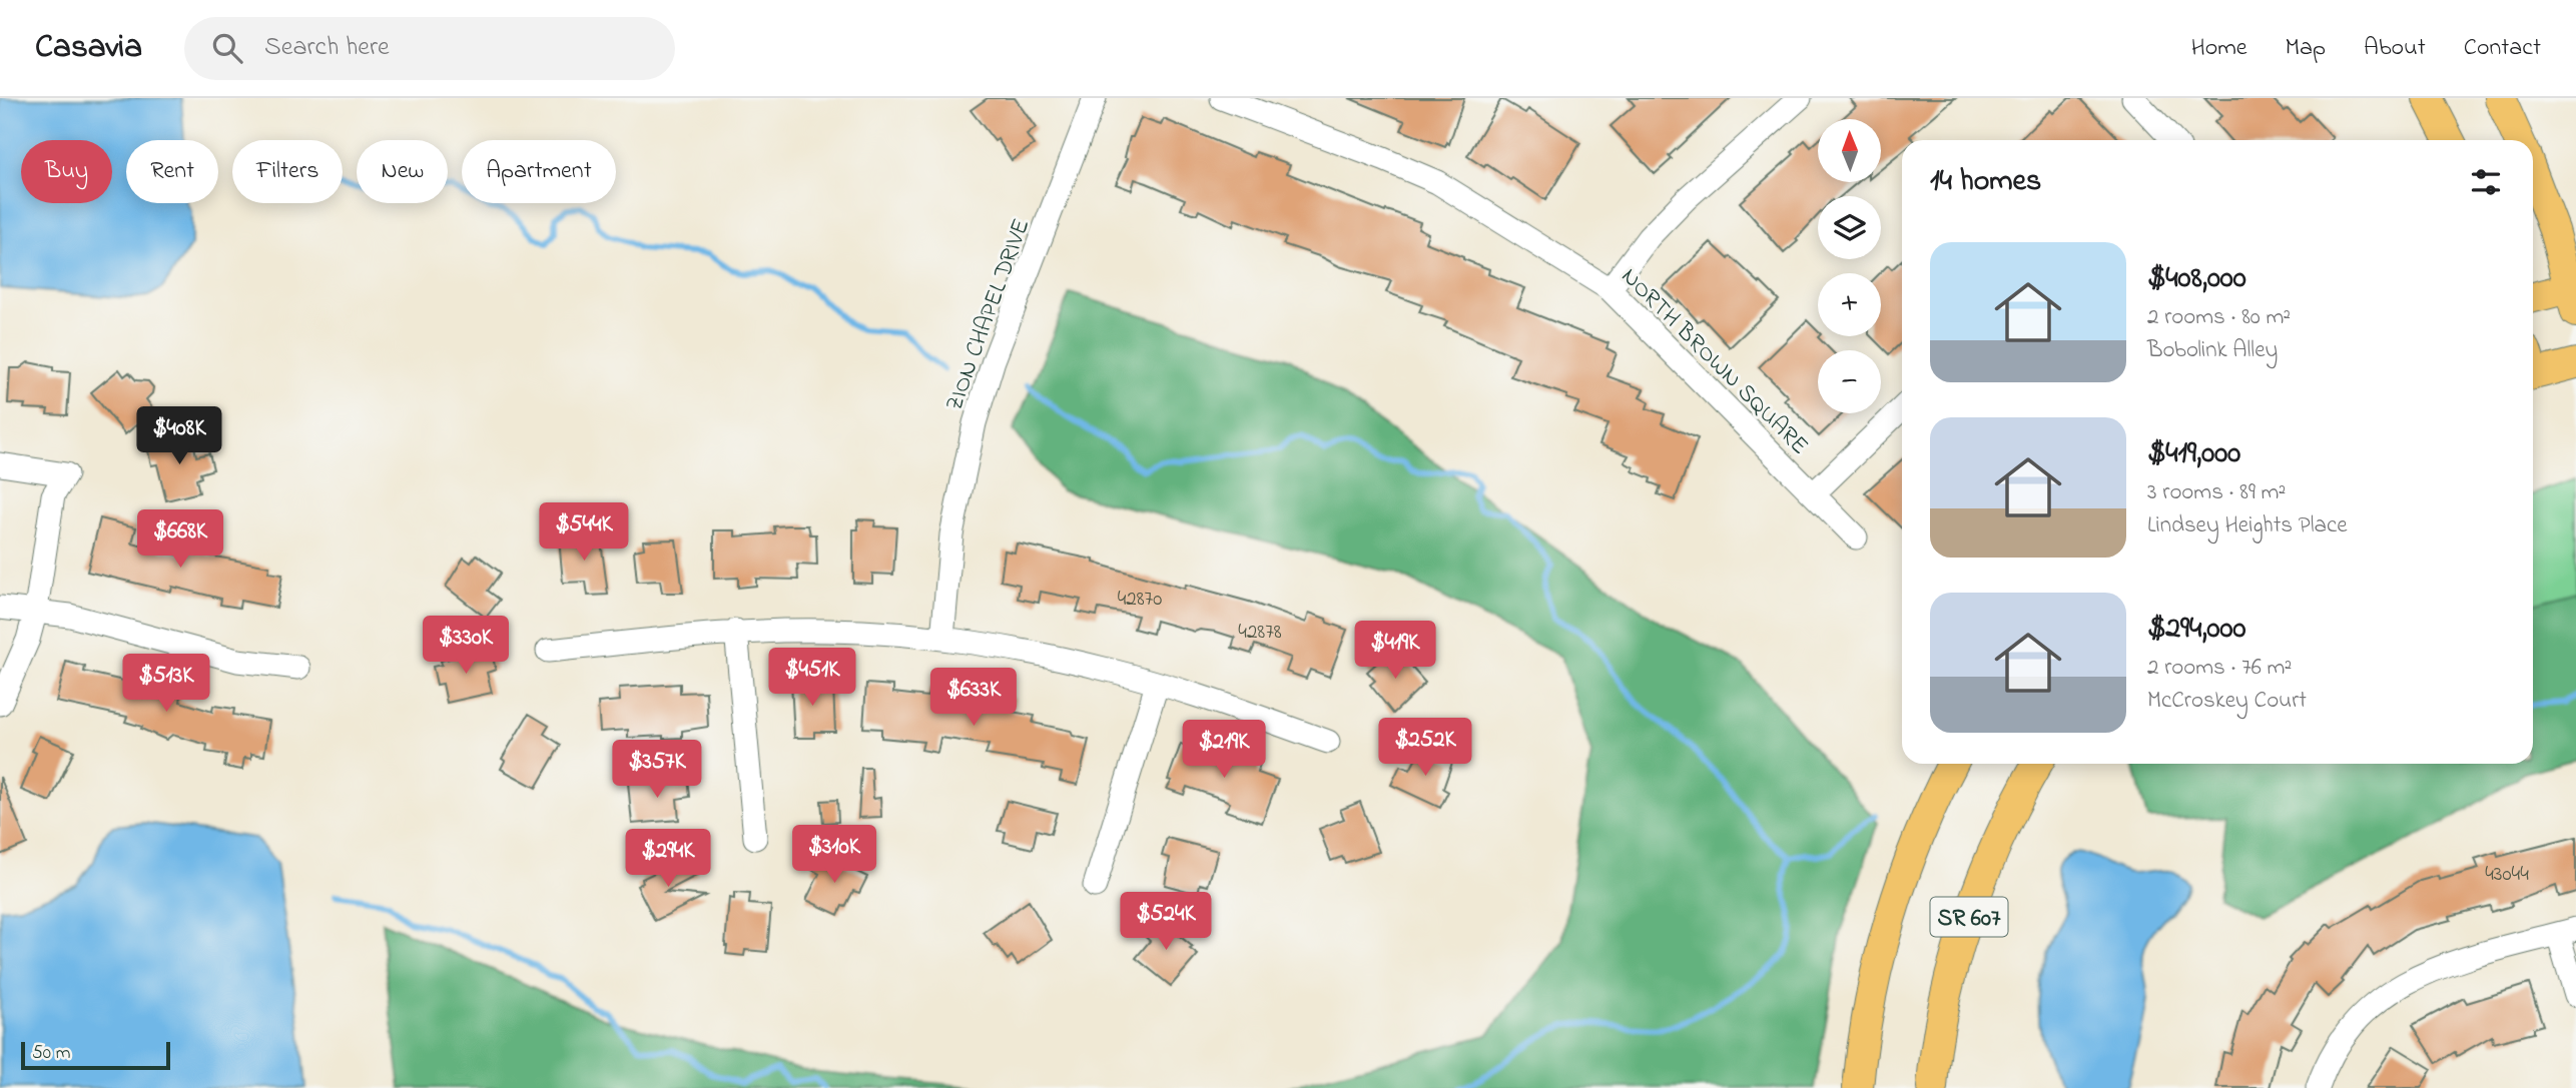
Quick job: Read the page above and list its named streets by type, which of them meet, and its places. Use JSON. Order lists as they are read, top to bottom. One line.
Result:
{"streets":{"main road":["SR 607"],"street":["ZION CHAPEL DRIVE","NORTH BROWN SQUARE"]},"house_numbers":["42870","42878","43044"],"scale_bar":"50 m","north":"top","page":{"header":"Casavia","search":"Search here","nav":["Home","Map","About","Contact"],"map_buttons":["+","−"],"chip":["Buy","Rent","Filters","New","Apartment"],"heading":"14 homes","list":[{"name":"$408,000","note":"2 rooms · 80 m² · Bobolink Alley"},{"name":"$419,000","note":"3 rooms · 89 m² · Lindsey Heights Place"},{"name":"$294,000","note":"2 rooms · 76 m² · McCroskey Court"}],"price":["$408K","$544K","$668K","$330K","$419K","$451K","$513K","$633K","$252K","$219K","$357K","$310K","$294K","$524K"],"scale":"50 m"}}
